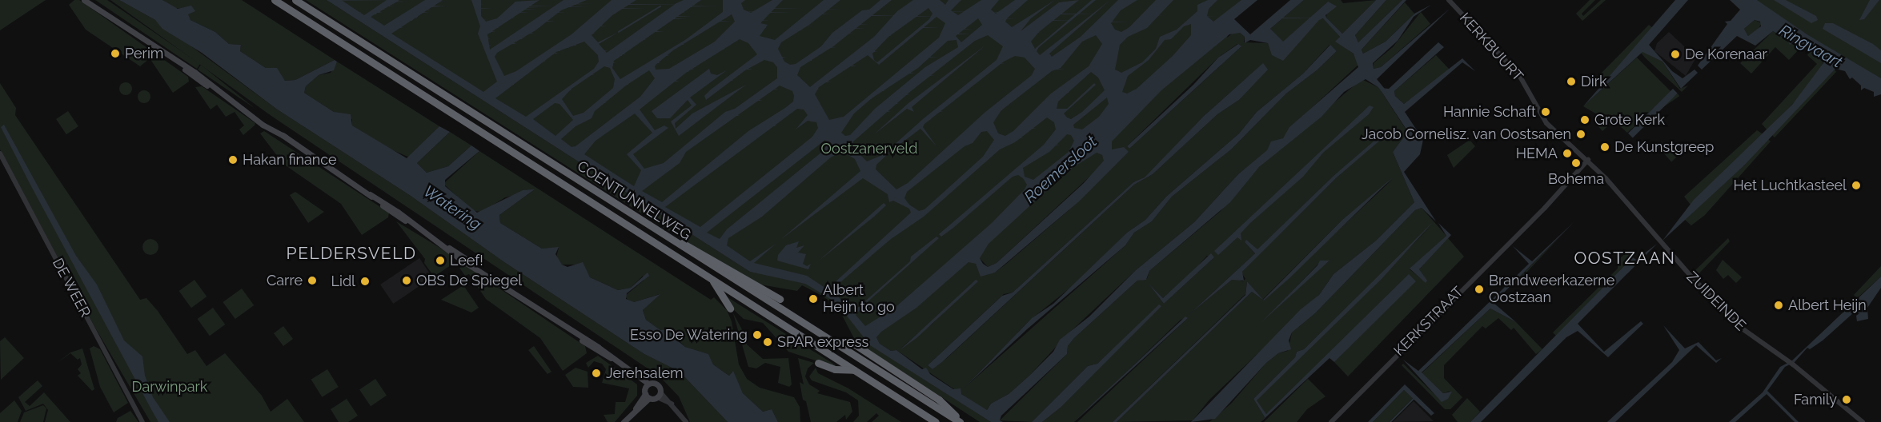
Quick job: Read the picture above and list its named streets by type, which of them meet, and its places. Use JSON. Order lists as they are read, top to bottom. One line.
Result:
{"streets":{"highway":["COENTUNNELWEG"],"street":["KERKBUURT","DE WEER","ZUIDEINDE","KERKSTRAAT"]},"crossings":[["KERKBUURT","ZUIDEINDE"],["KERKBUURT","KERKSTRAAT"],["ZUIDEINDE","KERKSTRAAT"]],"districts":["PELDERSVELD","OOSTZAAN"],"water":["Ringvaart","Roemersloot","Watering"],"parks":["Oostzanerveld","Darwinpark"],"places":["Perim","De Korenaar","Dirk","Hannie Schaft","Grote Kerk","Jacob Cornelisz. van Oostsanen","De Kunstgreep","HEMA","Hakan finance","Bohema","Het Luchtkasteel","Leef!","Carre","OBS De Spiegel","Lidl","Brandweerkazerne Oostzaan","Albert Heijn to go","Albert Heijn","Esso De Watering","SPAR express","Jerehsalem","Family"]}
